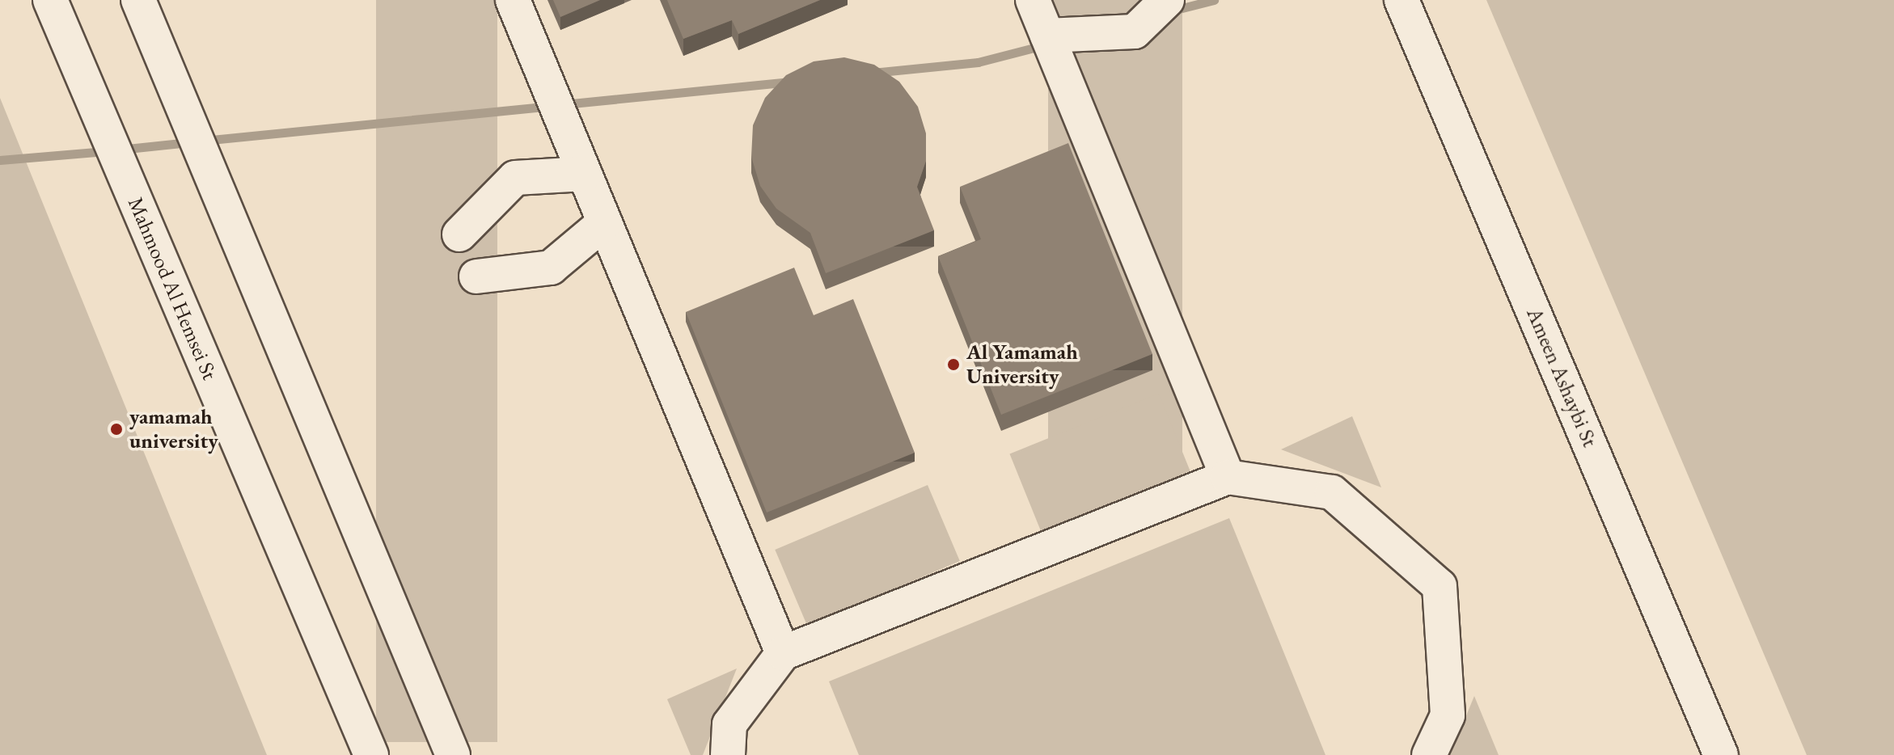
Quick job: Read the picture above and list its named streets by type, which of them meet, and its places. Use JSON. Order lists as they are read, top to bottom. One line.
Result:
{"streets":{"street":["Mahmood Al Hemsei St","Ameen Ashaybi St"]},"places":["Al Yamamah University","yamamah university"]}
